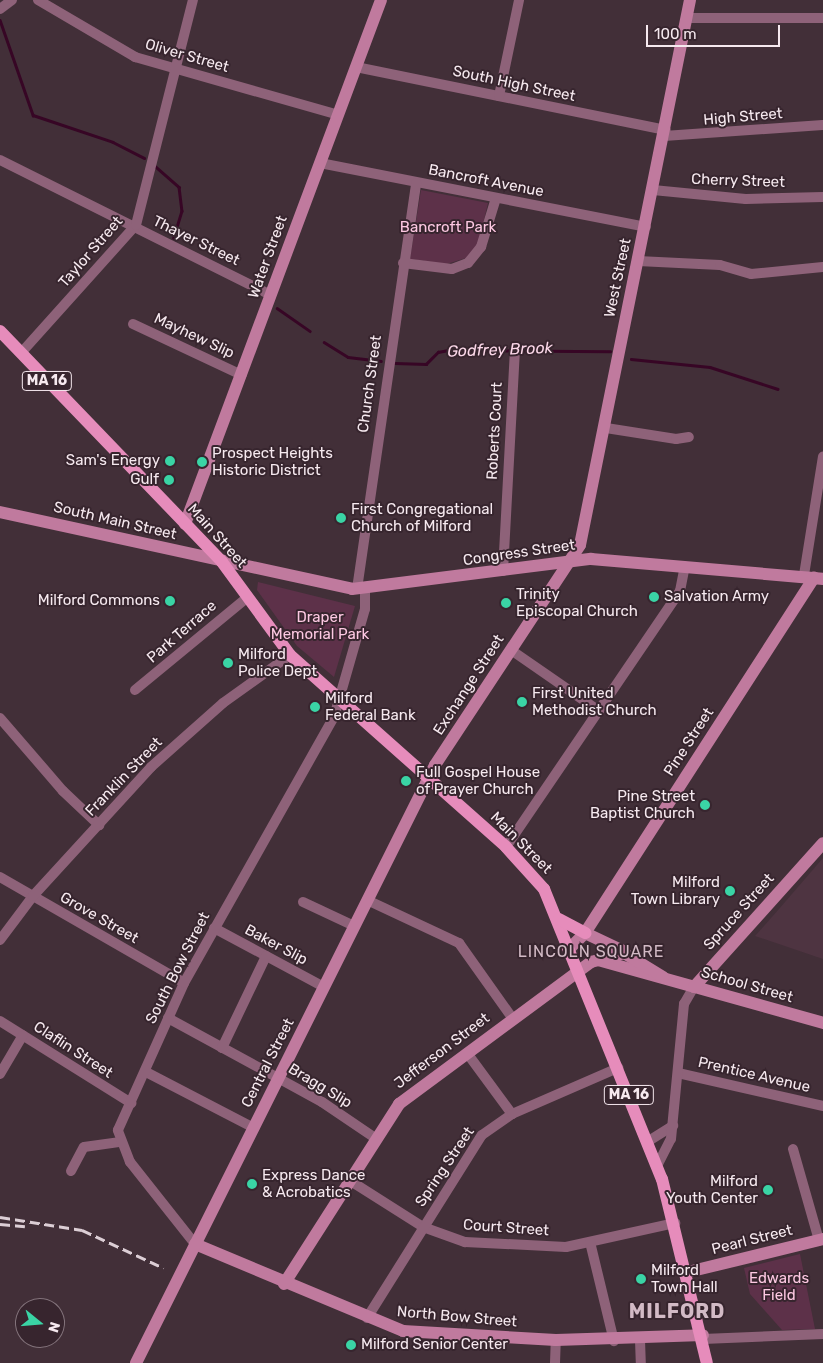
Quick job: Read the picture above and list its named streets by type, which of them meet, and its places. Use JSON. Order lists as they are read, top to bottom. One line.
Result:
{"streets":{"main road":["MA 16","Main Street"],"street":["Oliver Street","South High Street","High Street","Bancroft Avenue","Cherry Street","Thayer Street","Taylor Street","Water Street","West Street","Mayhew Slip","Church Street","Roberts Court","South Main Street","Congress Street","Park Terrace","Exchange Street","Pine Street","Franklin Street","Spruce Street","Grove Street","Baker Slip","South Bow Street","School Street","Claflin Street","Jefferson Street","Central Street","Prentice Avenue","Bragg Slip","Spring Street","Court Street","Pearl Street","North Bow Street"]},"crossings":[["Oliver Street","Taylor Street"],["Oliver Street","Water Street"],["South High Street","High Street"],["South High Street","Water Street"],["South High Street","West Street"],["High Street","West Street"],["Bancroft Avenue","Water Street"],["Bancroft Avenue","West Street"],["Bancroft Avenue","Church Street"],["Cherry Street","West Street"],["Thayer Street","Taylor Street"],["Thayer Street","Water Street"],["Taylor Street","Main Street"],["Water Street","Mayhew Slip"],["Water Street","Main Street"],["West Street","Congress Street"],["West Street","Exchange Street"],["Church Street","Main Street"],["Church Street","Congress Street"],["Church Street","South Bow Street"],["Roberts Court","Congress Street"],["South Main Street","Main Street"],["South Main Street","Congress Street"],["Main Street","Congress Street"],["Main Street","Park Terrace"],["Main Street","Exchange Street"],["Main Street","Pine Street"],["Main Street","Franklin Street"],["Main Street","Spruce Street"],["Main Street","South Bow Street"],["Main Street","Jefferson Street"],["Main Street","Central Street"],["Main Street","Spring Street"],["Main Street","Court Street"],["Main Street","Pearl Street"],["Main Street","North Bow Street"],["Congress Street","Exchange Street"],["Congress Street","Pine Street"],["Exchange Street","Central Street"],["Pine Street","School Street"],["Franklin Street","Grove Street"],["Spruce Street","School Street"],["Spruce Street","Prentice Avenue"],["Grove Street","South Bow Street"],["Baker Slip","South Bow Street"],["Baker Slip","Central Street"],["South Bow Street","Claflin Street"],["South Bow Street","Bragg Slip"],["Jefferson Street","Bragg Slip"],["Jefferson Street","Court Street"],["Jefferson Street","North Bow Street"],["Central Street","Bragg Slip"],["Central Street","North Bow Street"],["Spring Street","Court Street"],["Spring Street","North Bow Street"]],"districts":["LINCOLN SQUARE","MILFORD"],"water":["Godfrey Brook"],"parks":["Bancroft Park","Draper Memorial Park","Edwards Field"],"places":["Sam's Energy","Prospect Heights Historic District","Gulf","First Congregational Church of Milford","Salvation Army","Milford Commons","Trinity Episcopal Church","Milford Police Dept","First United Methodist Church","Milford Federal Bank","Full Gospel House of Prayer Church","Pine Street Baptist Church","Milford Town Library","Express Dance & Acrobatics","Milford Youth Center","Milford Town Hall","Milford Senior Center"],"scale_bar":"100 m","north":"right"}
